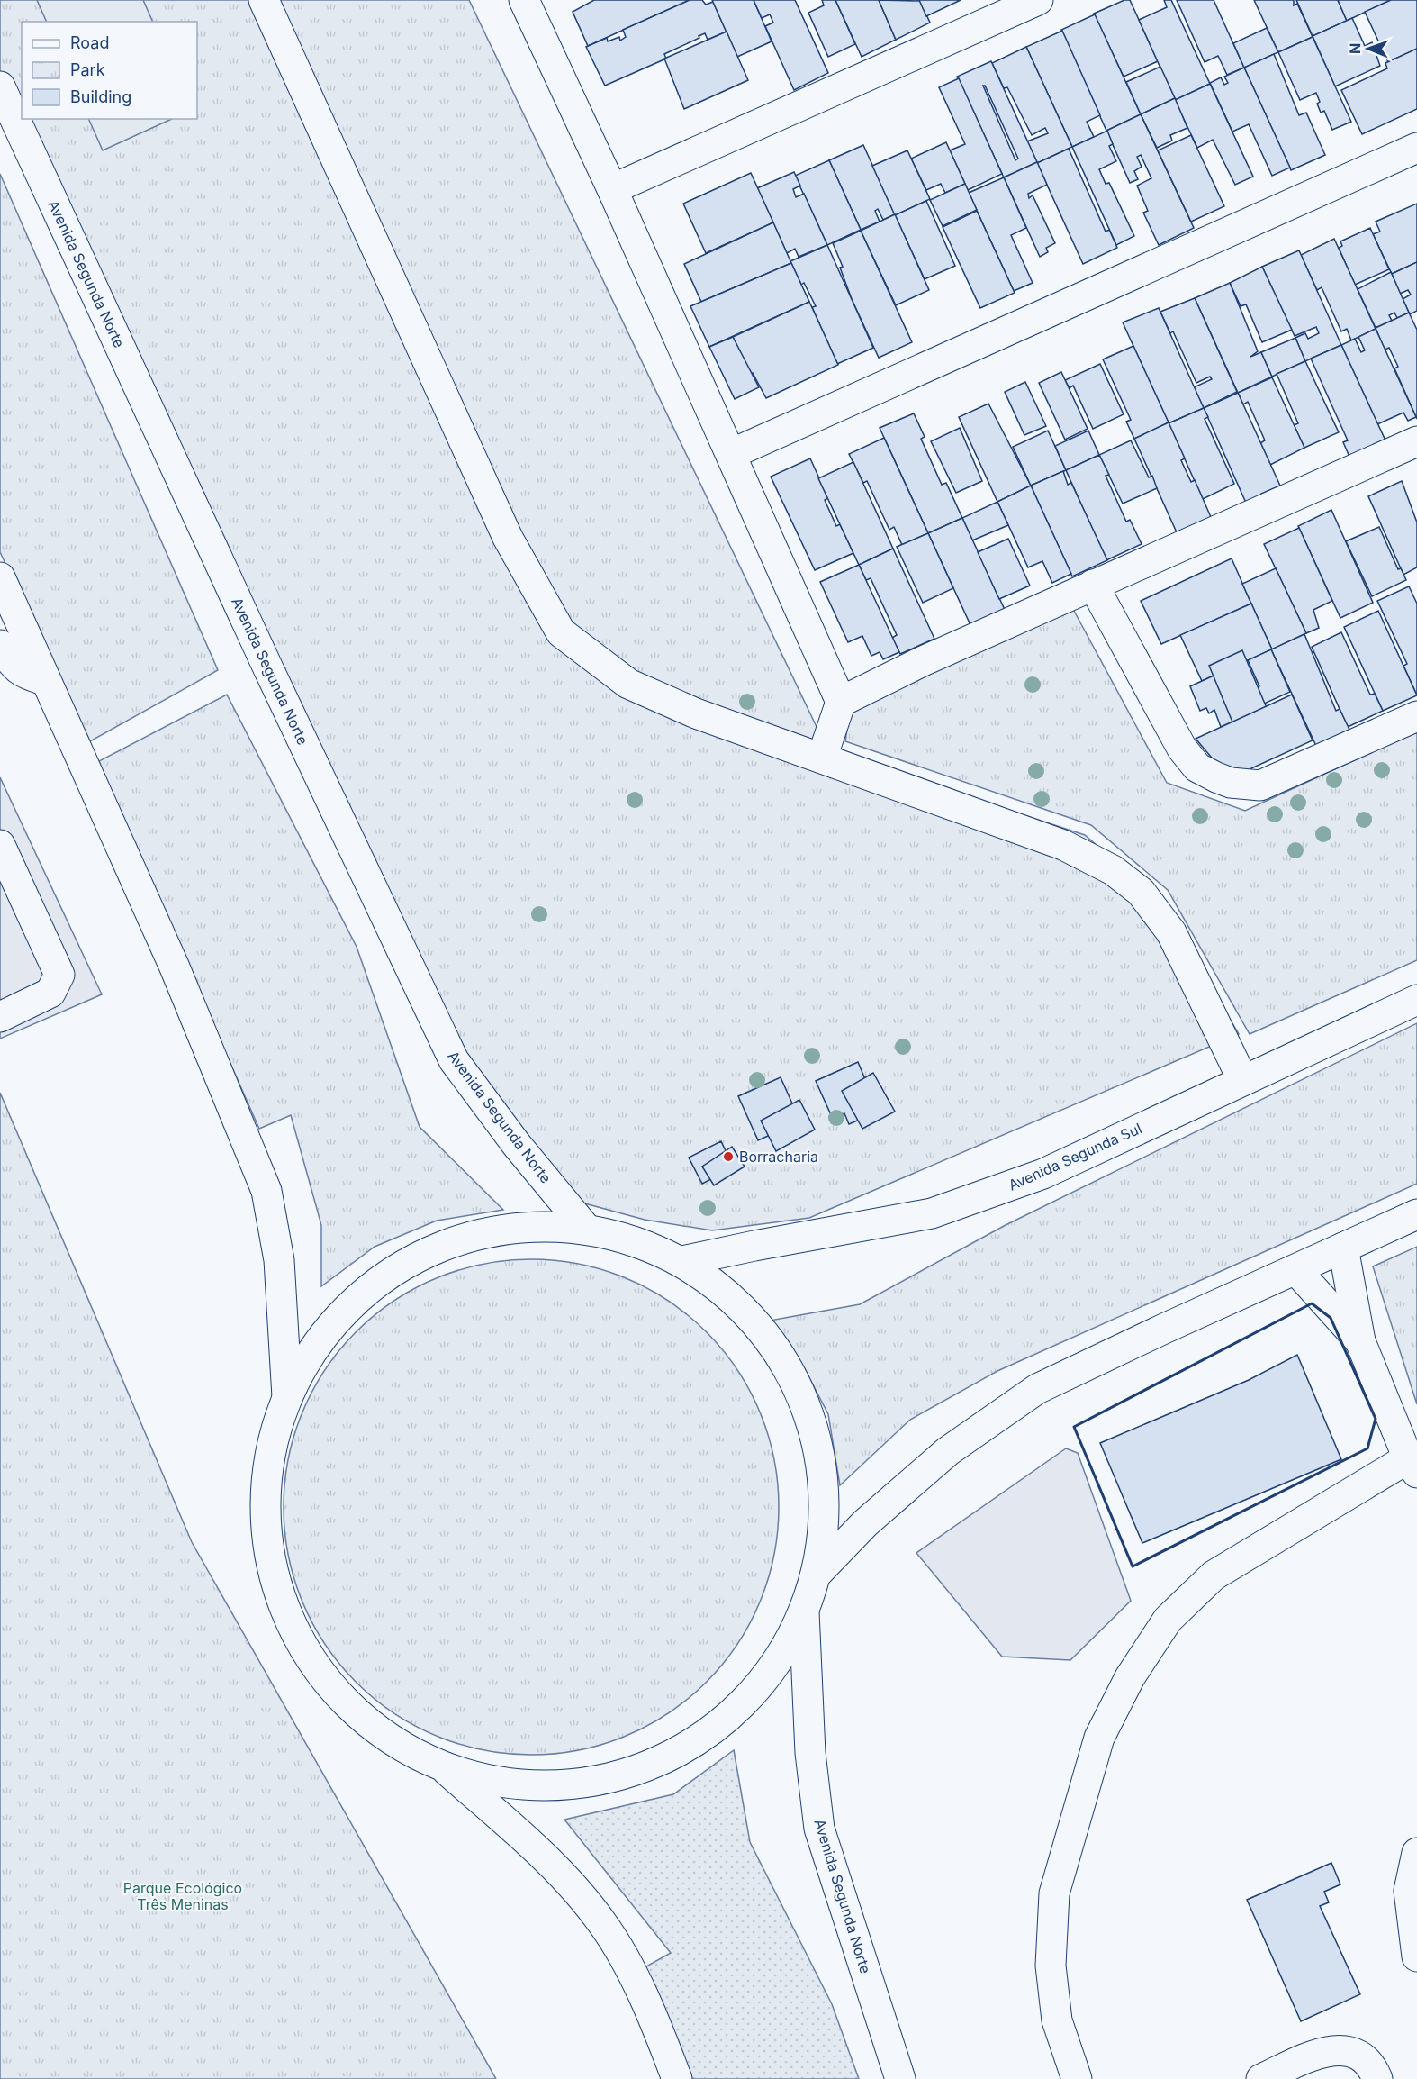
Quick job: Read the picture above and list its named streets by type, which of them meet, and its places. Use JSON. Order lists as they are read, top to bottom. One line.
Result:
{"streets":{"main road":["Avenida Segunda Norte","Avenida Segunda Sul"]},"parks":["Parque Ecológico Três Meninas"],"places":["Borracharia"],"legend":["Road","Park","Building"],"north":"left"}
